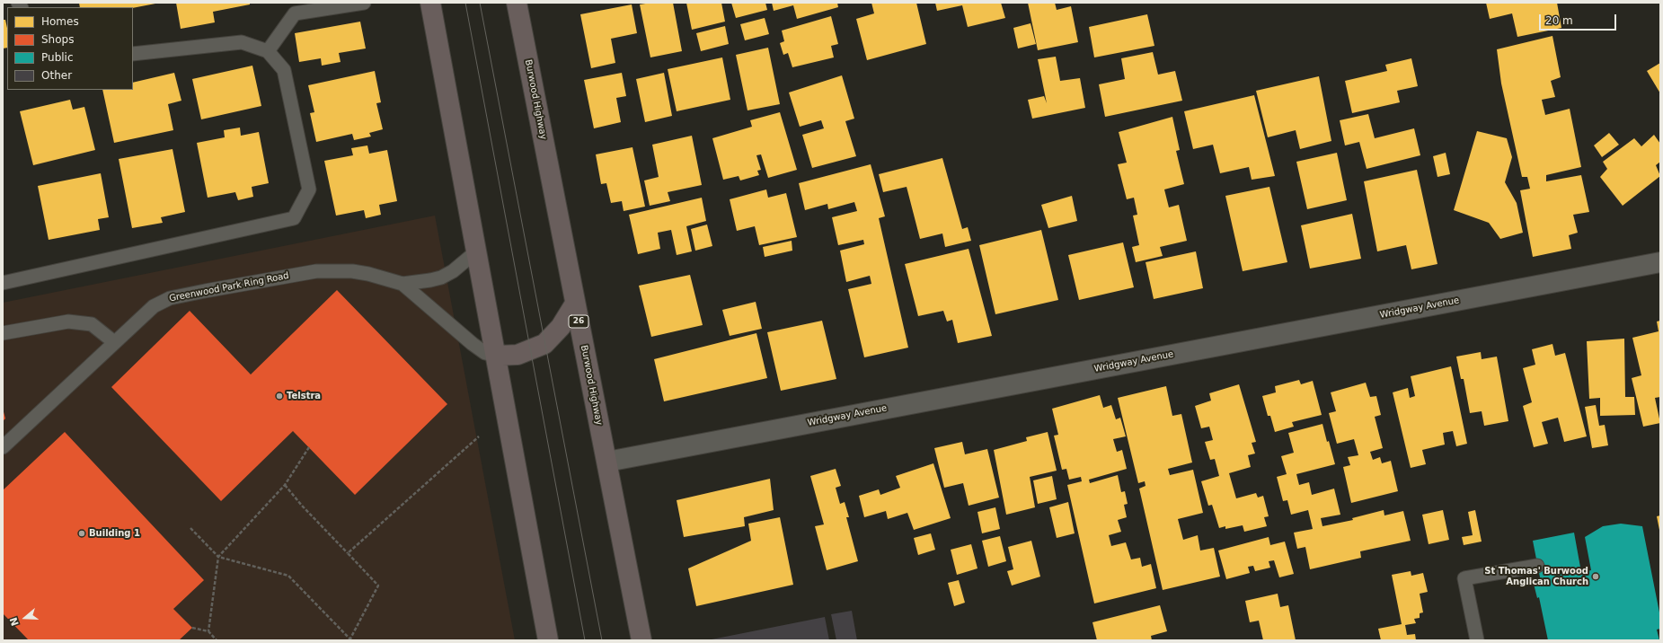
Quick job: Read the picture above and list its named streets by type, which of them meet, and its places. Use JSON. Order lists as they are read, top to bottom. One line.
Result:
{"streets":{"highway":["Burwood Highway","26"],"street":["Wridgway Avenue"],"lane":["Greenwood Park Ring Road"]},"crossings":[["Burwood Highway","Wridgway Avenue"]],"places":["Telstra","Building 1","St Thomas' Burwood Anglican Church"],"legend":["Homes","Shops","Public","Other"],"scale_bar":"20 m","north":"left"}
